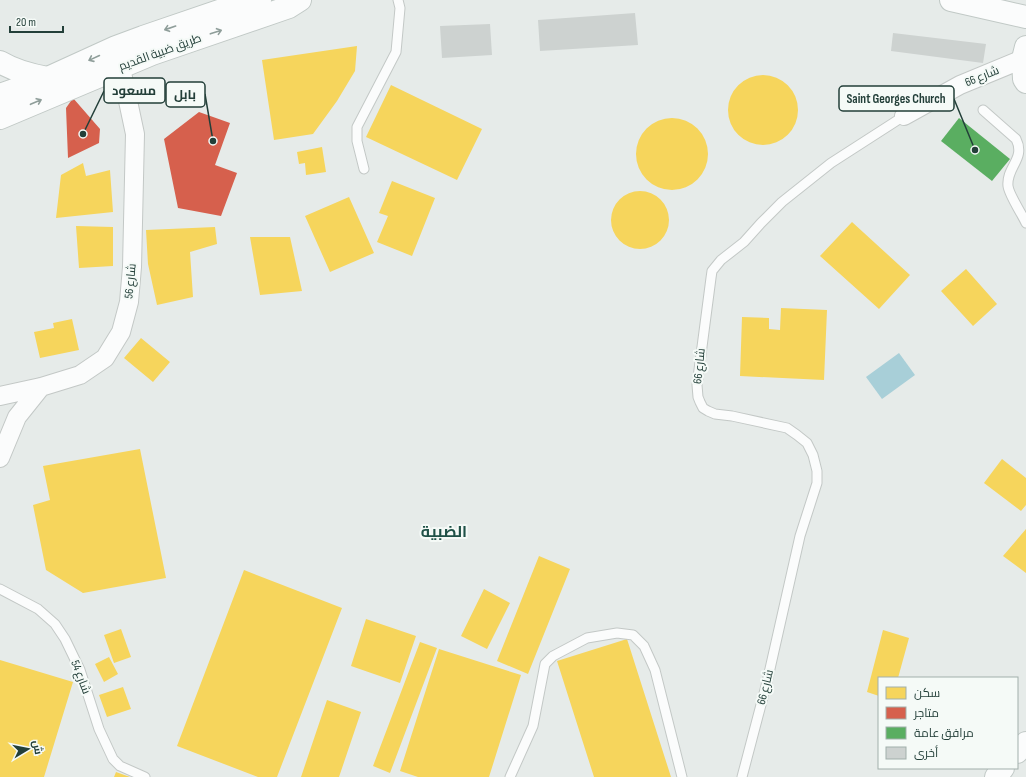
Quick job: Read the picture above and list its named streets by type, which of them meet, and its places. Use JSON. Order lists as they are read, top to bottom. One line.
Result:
{"streets":{"street":["طريق ضبية القديم","شارع 66","شارع 56"],"lane":["شارع 54"]},"crossings":[["طريق ضبية القديم","شارع 56"]],"districts":["الضبية"],"places":["مسعود","بابل","Saint Georges Church"],"legend":["سكن","متاجر","مرافق عامة","أخرى"],"scale_bar":"20 m","north":"right"}
